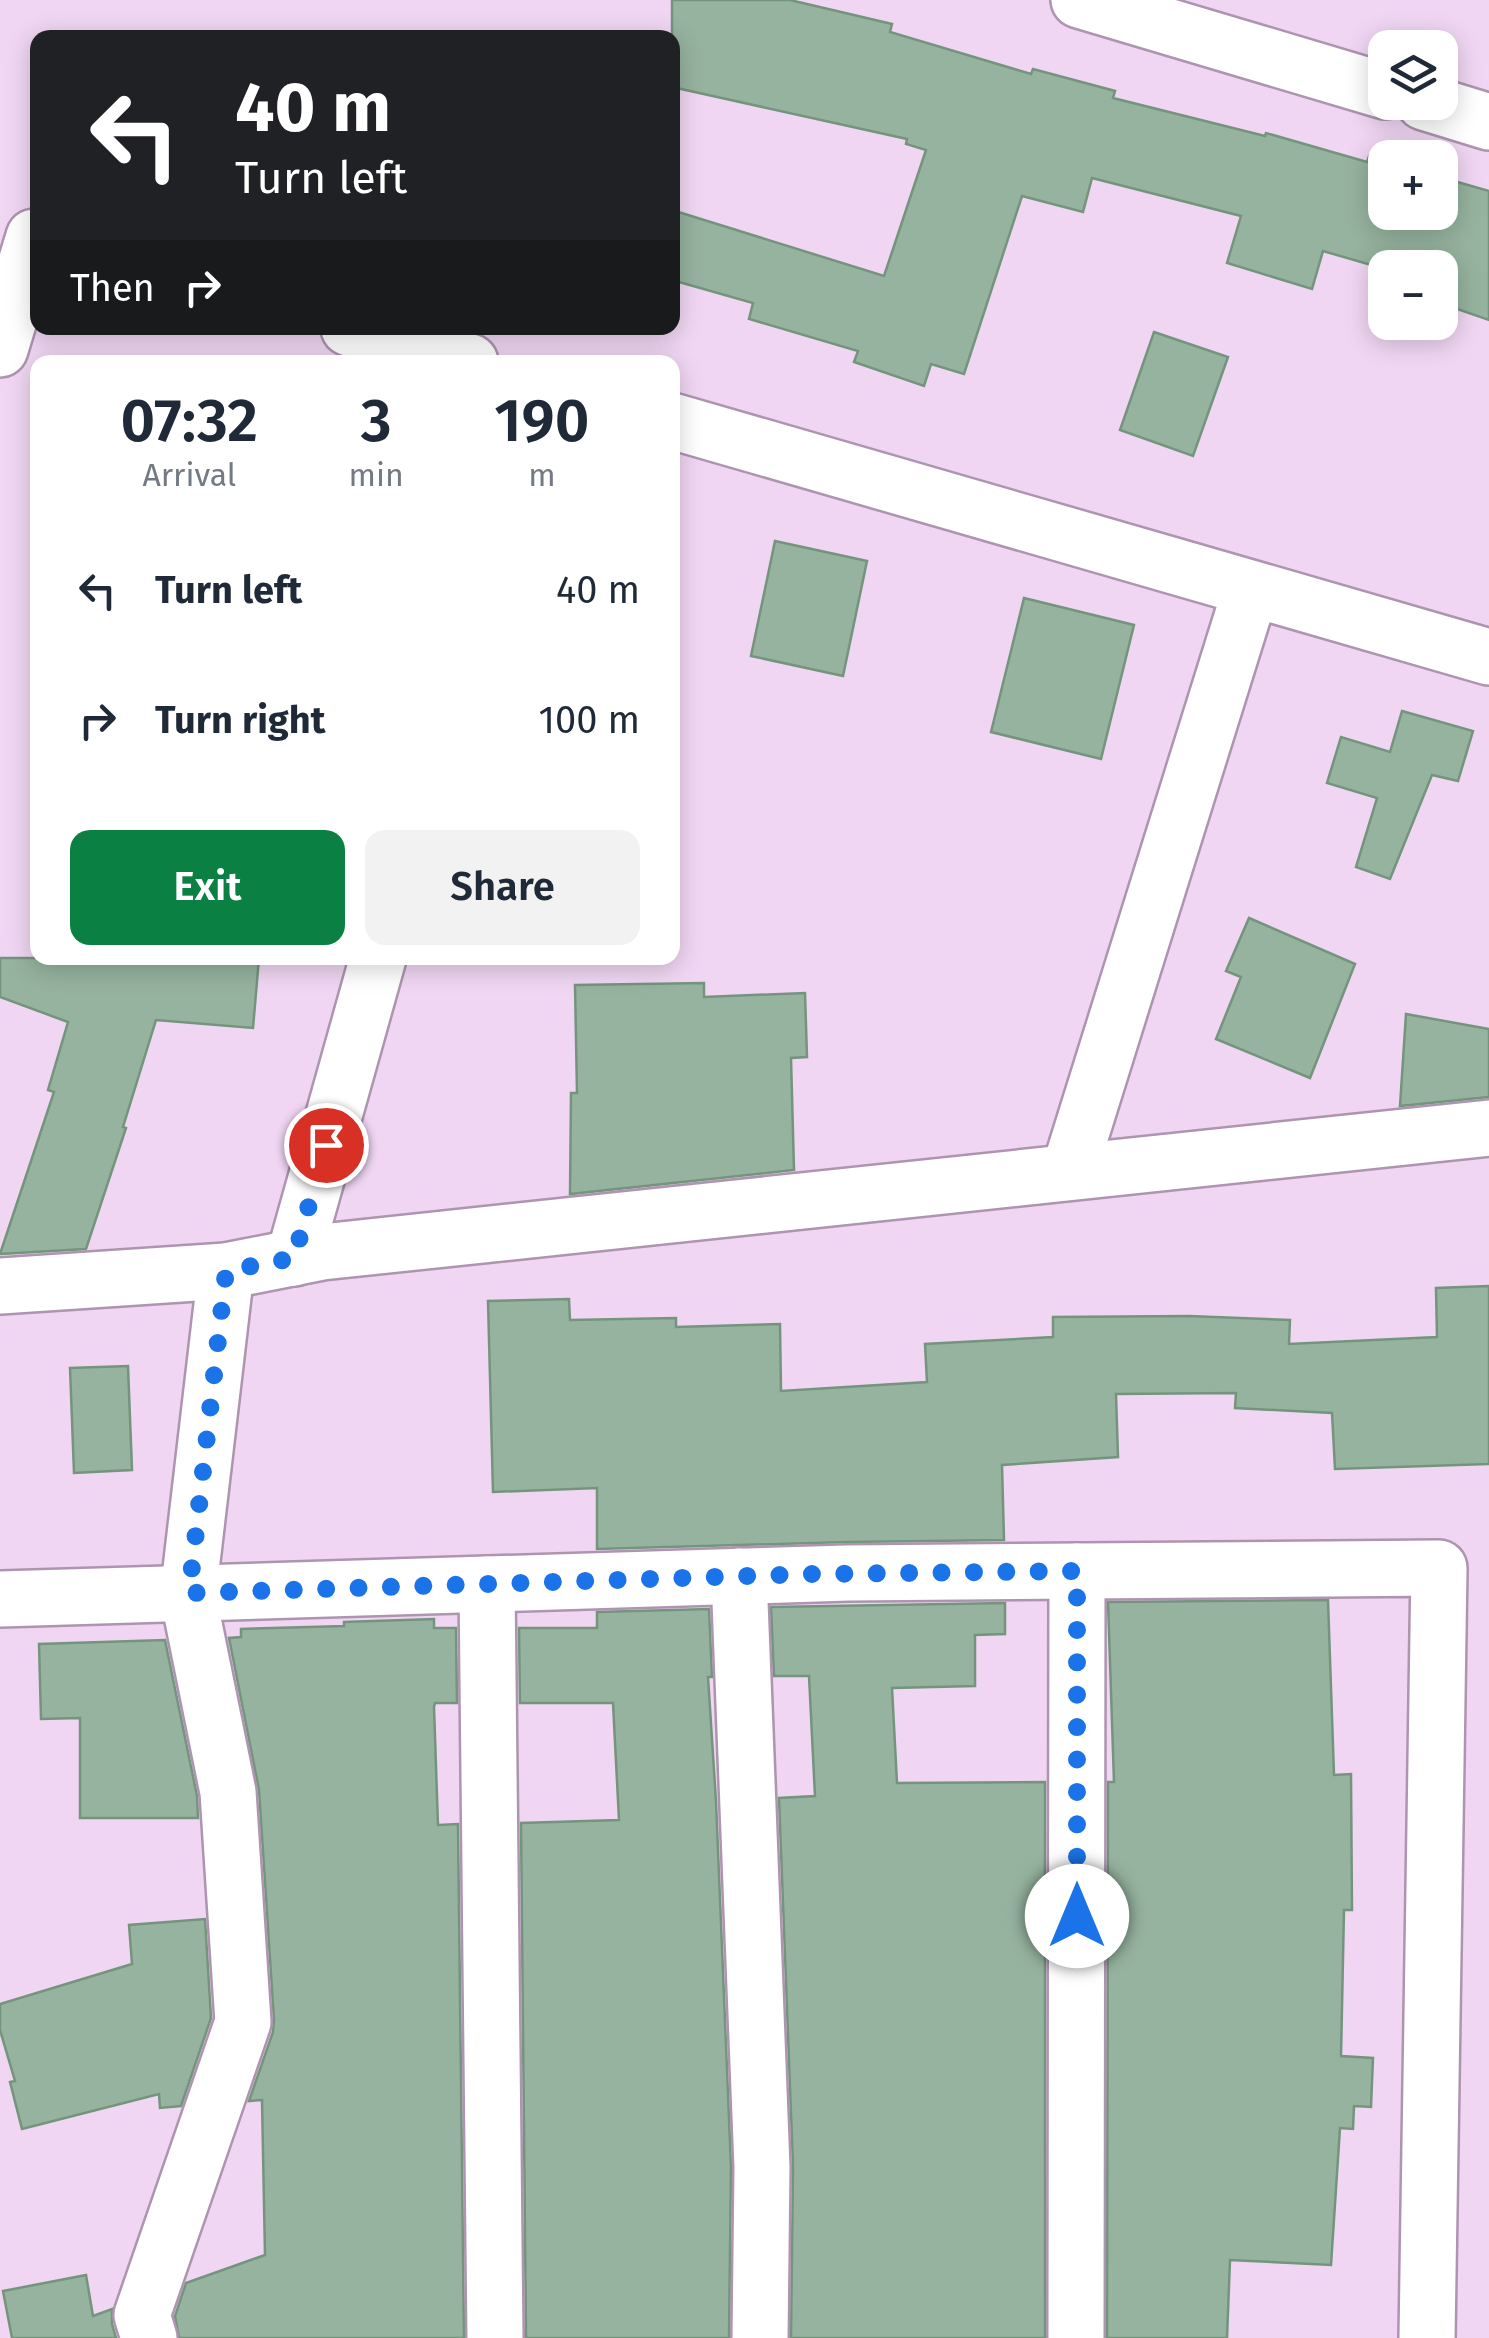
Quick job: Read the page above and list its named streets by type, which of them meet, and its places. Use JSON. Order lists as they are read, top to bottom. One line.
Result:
{"page":{"map_buttons":["+","−"],"turn":["40 m","Turn left"],"then":"Then","eta":["07:32","Arrival","3","min","190","m"],"list":[{"name":"Turn left","value":"40 m"},{"name":"Turn right","value":"100 m"}],"buttons":["Exit","Share"]}}
